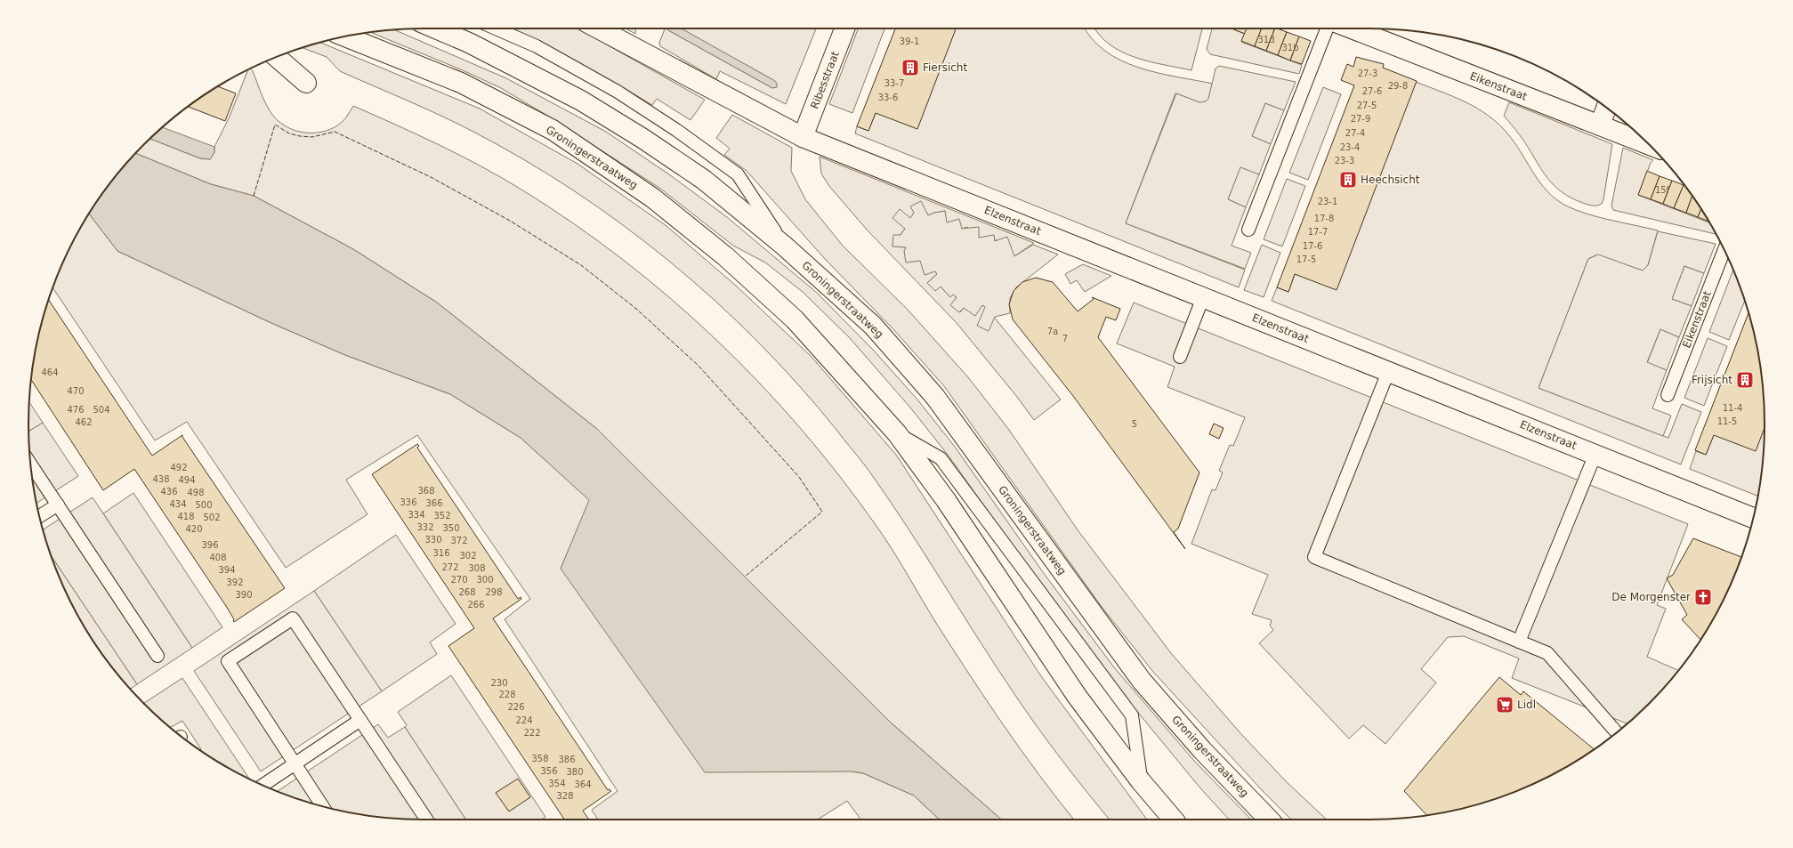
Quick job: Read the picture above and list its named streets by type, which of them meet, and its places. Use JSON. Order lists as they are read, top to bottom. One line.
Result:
{"streets":{"main road":["Ribesstraat","Eikenstraat","Groningerstraatweg","Elzenstraat"]},"crossings":[["Ribesstraat","Elzenstraat"]],"places":{"building":["Fiersicht","Heechsicht","Frijsicht"],"church":["De Morgenster"],"supermarket":["Lidl"]},"house_numbers":["31d","39-1","31b","27-3","33-7","29-8","27-6","33-6","27-5","27-9","27-4","23-4","23-3","15f","23-1","17-8","17-7","17-6","17-5","7a","7","464","470","11-4","476","504","11-5","462","5","492","438","494","368","436","498","336","366","434","500","334","352","418","502","332","350","420","330","372","396","316","302","408","272","308","394","270","300","392","268","298","390","266","230","228","226","224","222","358","386","356","380","354","364","328"]}
